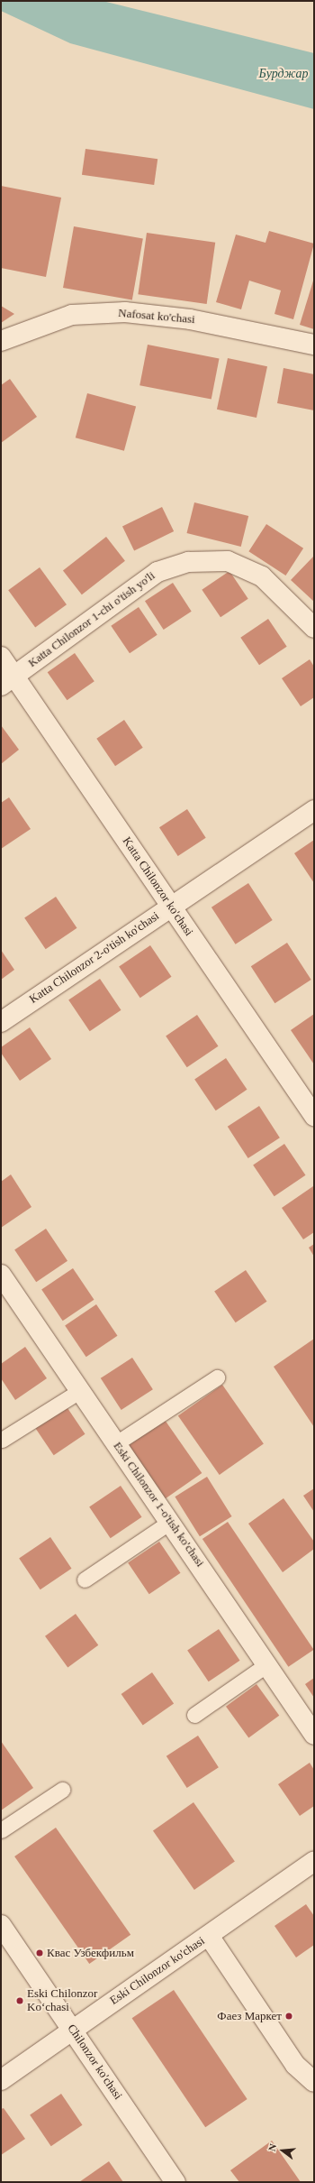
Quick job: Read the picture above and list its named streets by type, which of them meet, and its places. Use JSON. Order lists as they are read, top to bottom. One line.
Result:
{"streets":{"street":["Nafosat ko'chasi","Katta Chilonzor 1-chi o'tish yo'li","Katta Chilonzor ko'chasi","Katta Chilonzor 2-o'tish ko'chasi","Eski Chilonzor 1-o'tish ko'chasi","Eski Chilonzor ko'chasi","Chilonzor ko'chasi"]},"crossings":[["Katta Chilonzor 1-chi o'tish yo'li","Katta Chilonzor ko'chasi"],["Katta Chilonzor ko'chasi","Katta Chilonzor 2-o'tish ko'chasi"],["Eski Chilonzor ko'chasi","Chilonzor ko'chasi"]],"water":["Бурджар"],"places":["Квас Узбекфильм","Eski Chilonzor Koʻchasi","Фаез Маркет"],"north":"left"}
